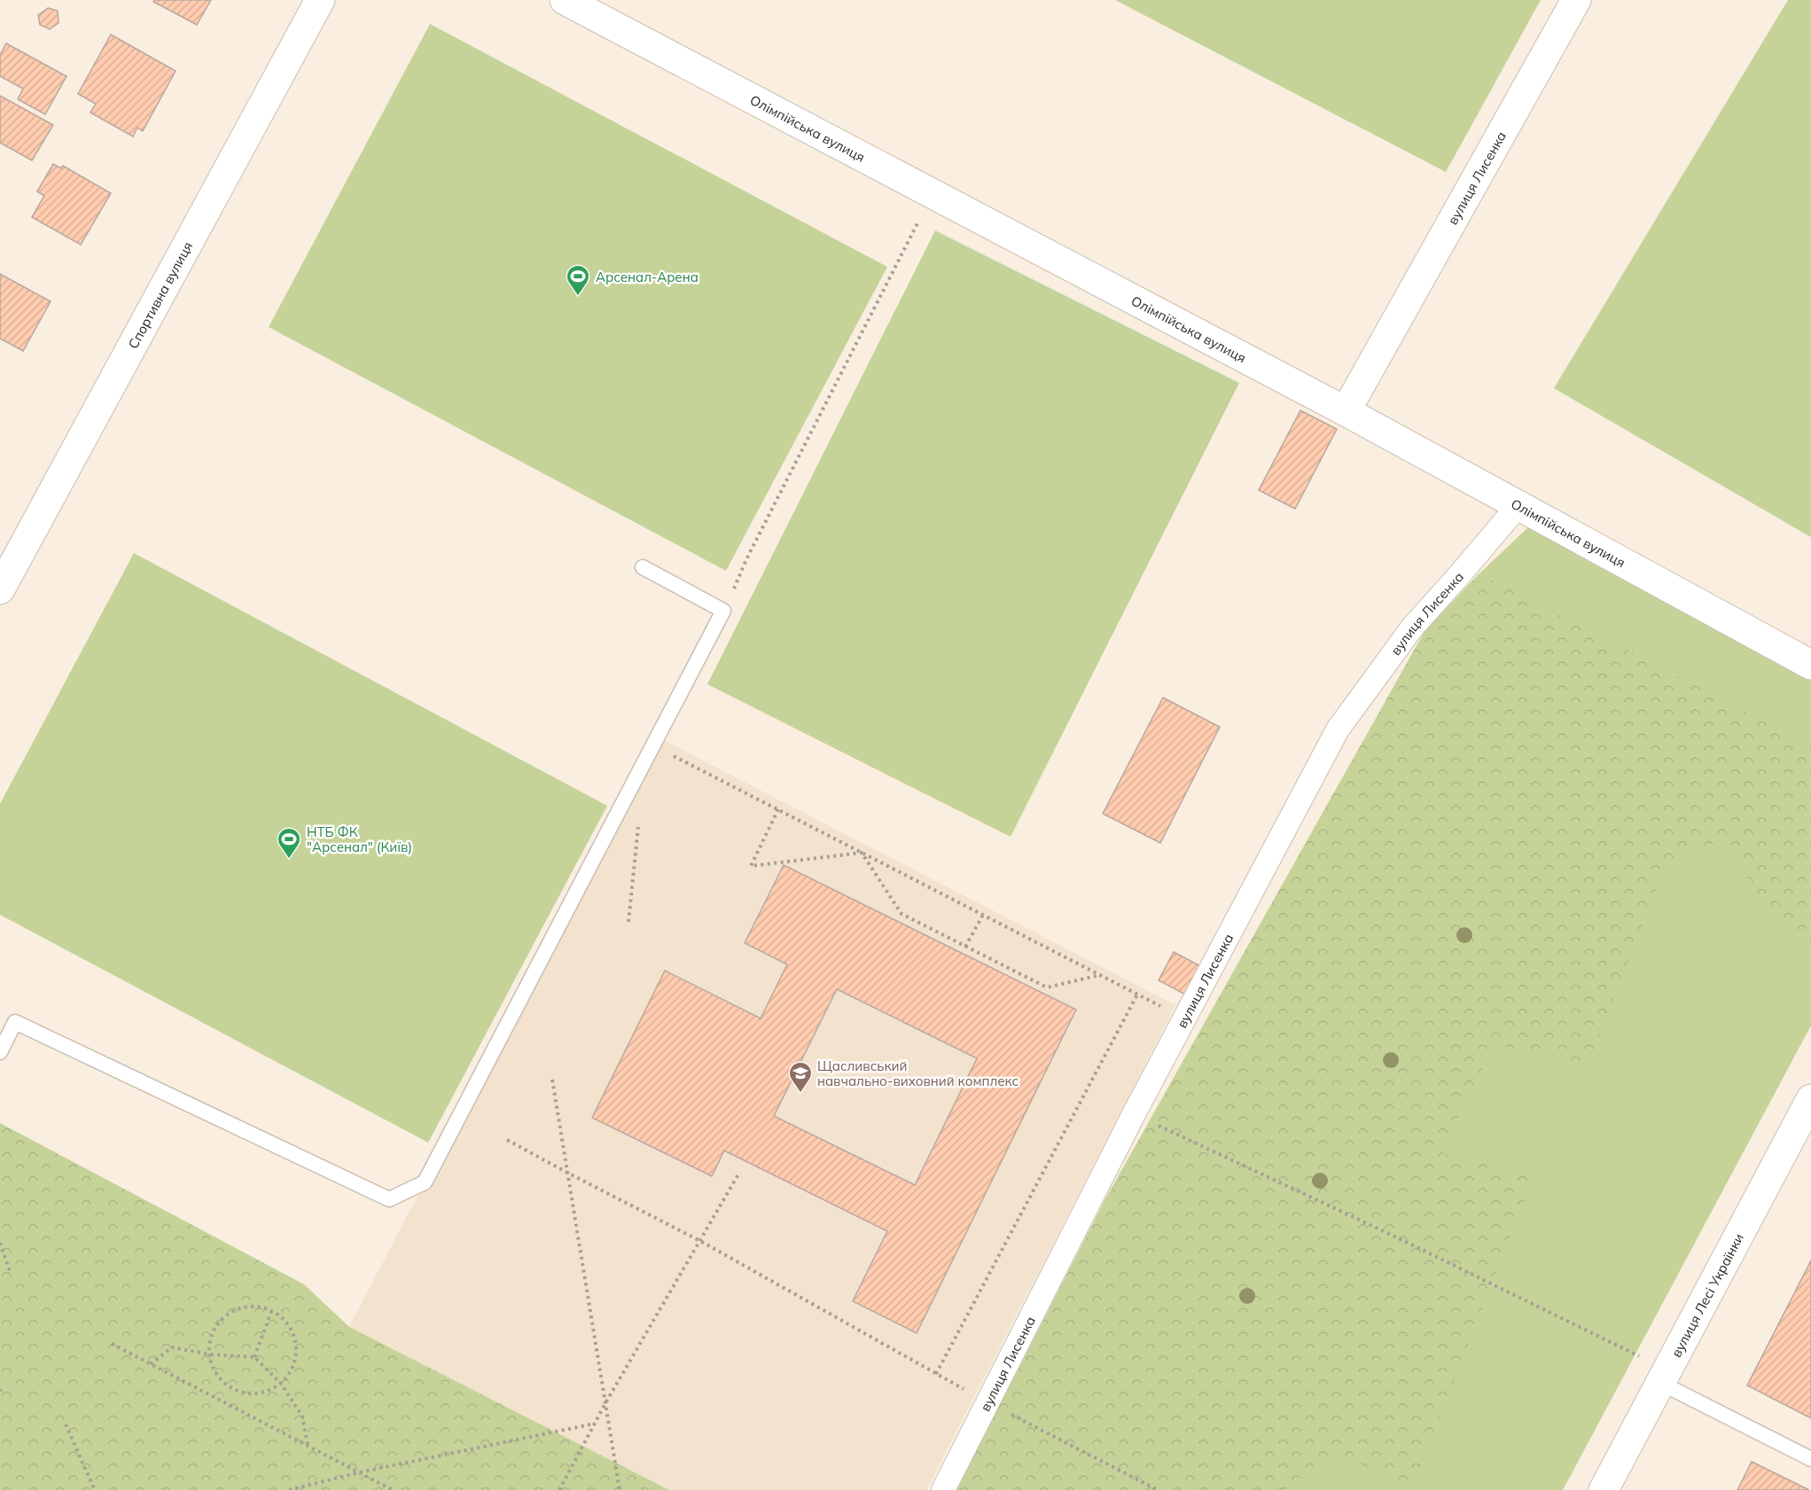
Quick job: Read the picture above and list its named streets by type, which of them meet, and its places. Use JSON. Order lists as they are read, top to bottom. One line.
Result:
{"streets":{"street":["Олімпійська вулиця","вулиця Лисенка","Спортивна вулиця","вулиця Лесі Українки"]},"crossings":[["Олімпійська вулиця","вулиця Лисенка"]],"places":{"sports":["Арсенал-Арена","НТБ ФК \"Арсенал\" (Київ)"],"school or university":["Щасливський навчально-виховний комплекс"]}}
